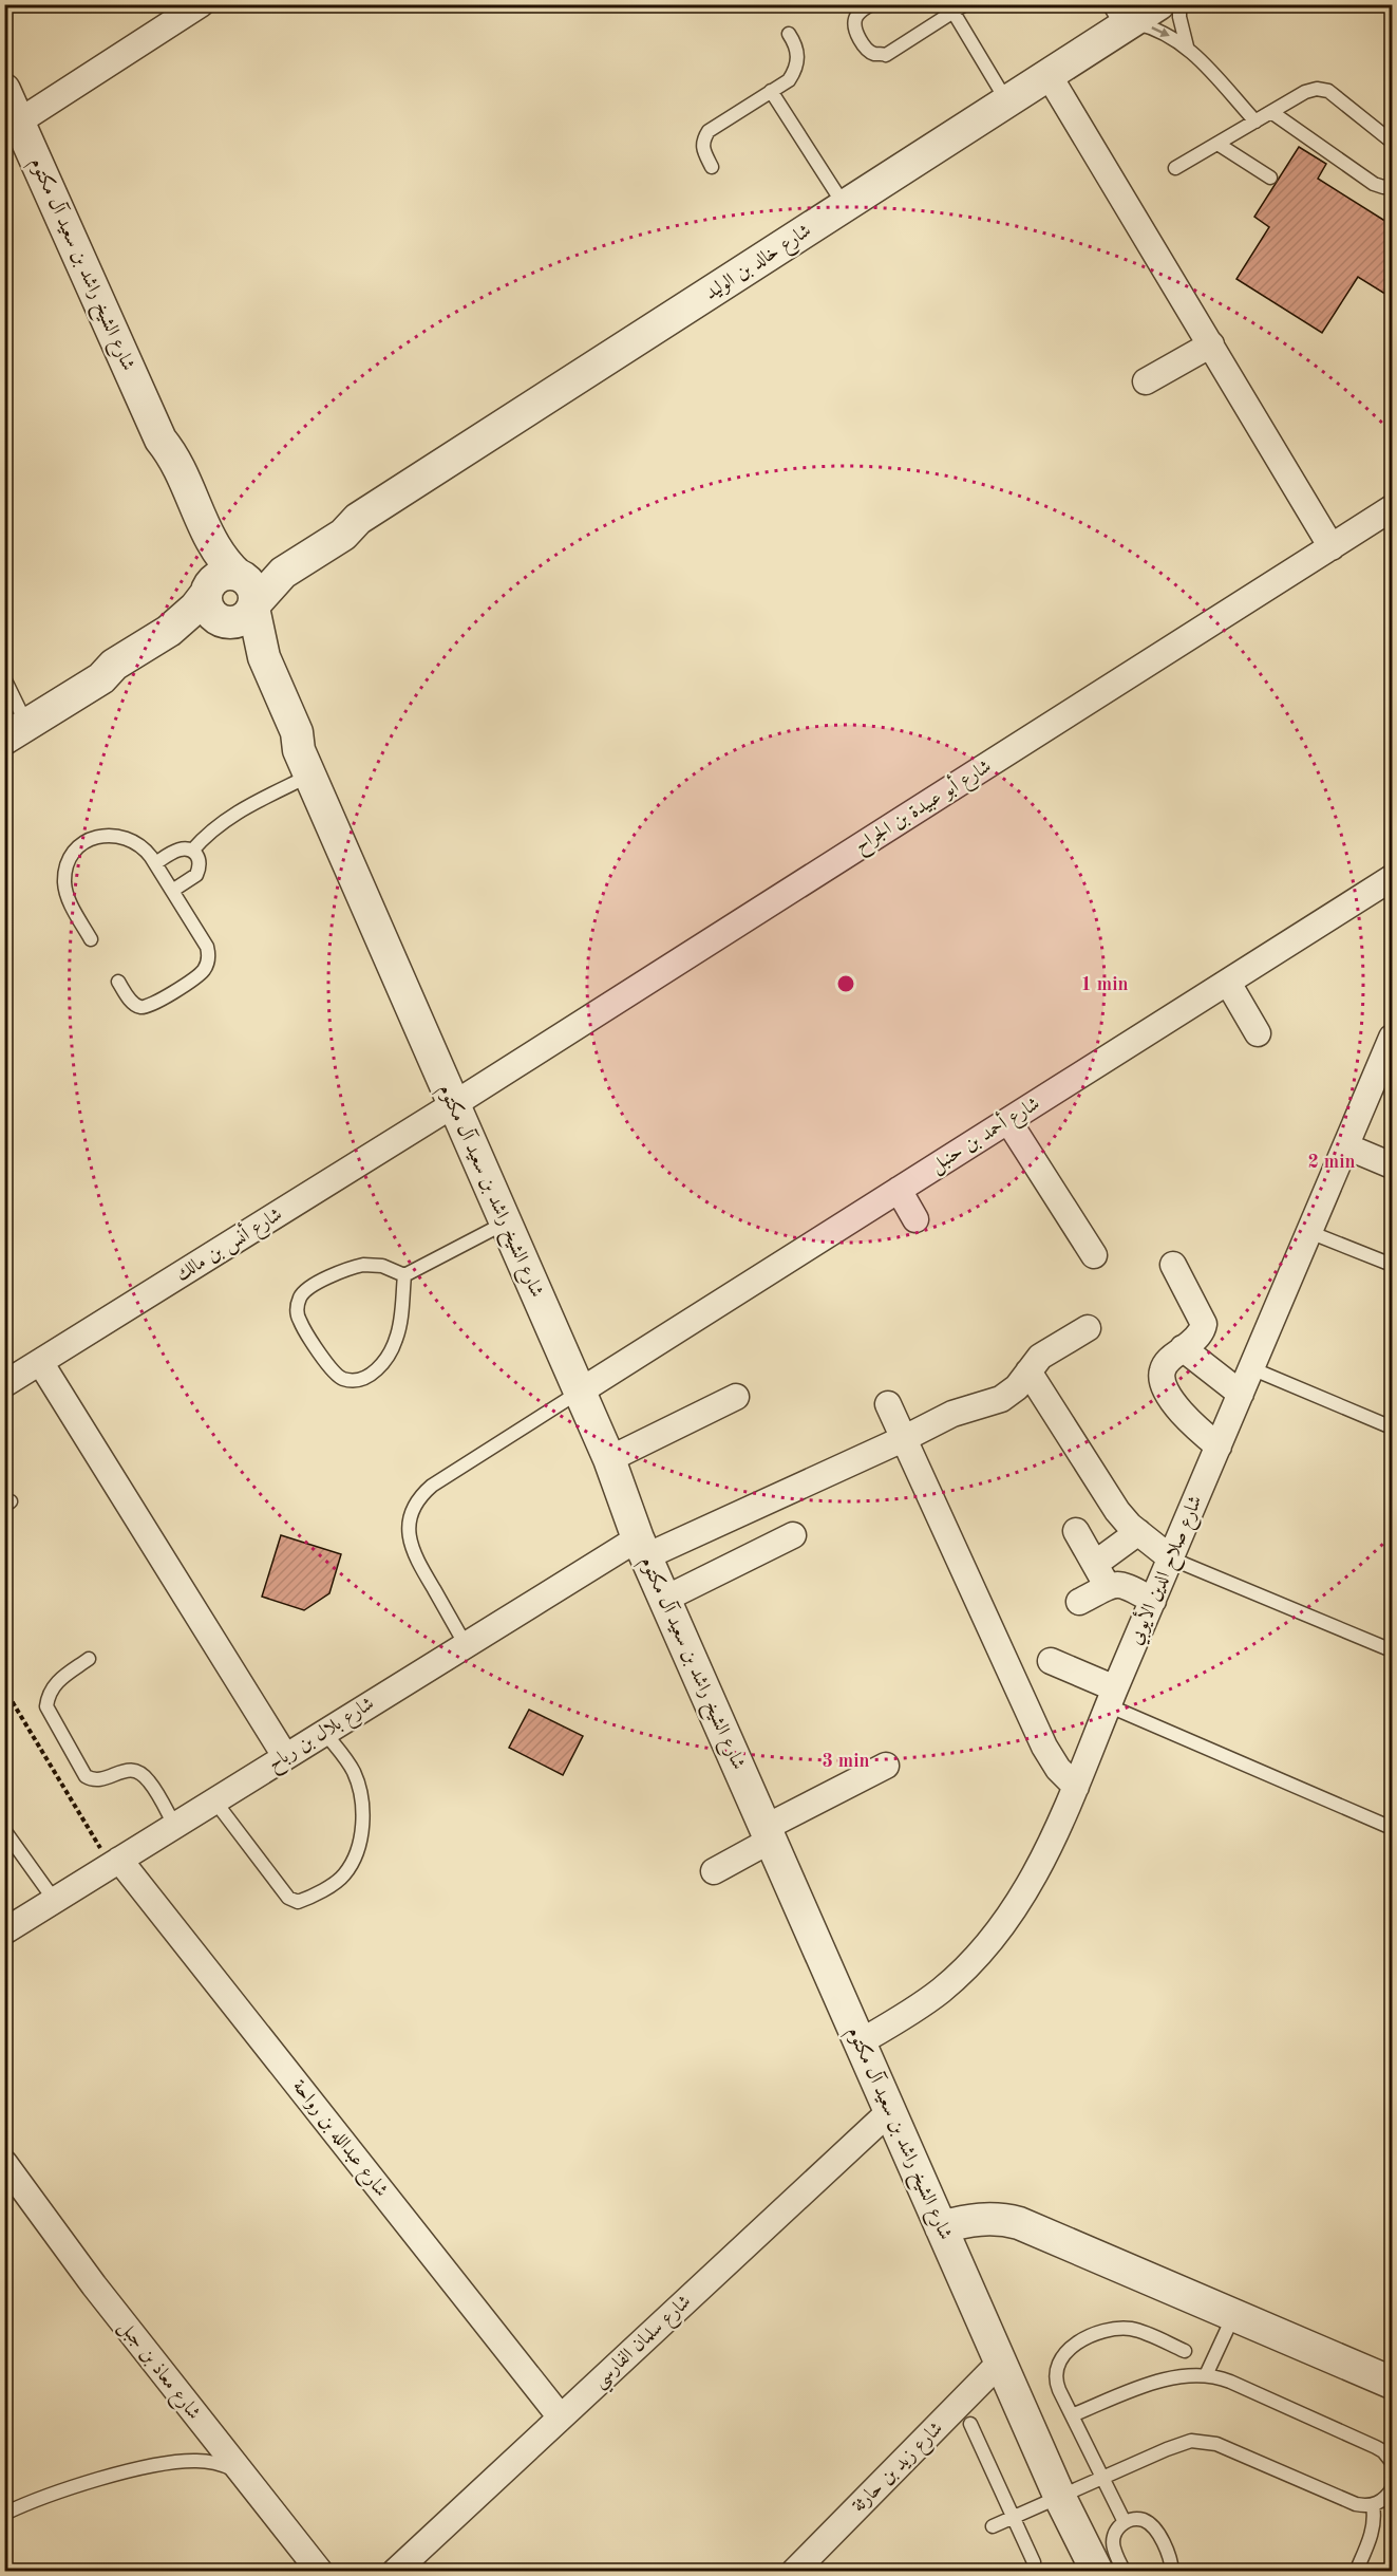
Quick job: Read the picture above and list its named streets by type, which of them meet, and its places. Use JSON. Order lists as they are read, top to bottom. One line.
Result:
{"streets":{"street":["شارع خالد بن الوليد","شارع الشيخ راشد بن سعيد آل مكتوم","شارع أبو عبيدة بن الجراح","شارع أحمد بن حنبل","شارع أنس بن مالك","شارع صلاح الدين الأيوبي","شارع بلال بن رباح","شارع عبدالله بن رواحة","شارع سلمان الفارسي","شارع معاذ بن جبل","شارع زيد بن حارثة"]},"crossings":[["شارع خالد بن الوليد","شارع الشيخ راشد بن سعيد آل مكتوم"],["شارع الشيخ راشد بن سعيد آل مكتوم","شارع أبو عبيدة بن الجراح"],["شارع الشيخ راشد بن سعيد آل مكتوم","شارع أحمد بن حنبل"],["شارع الشيخ راشد بن سعيد آل مكتوم","شارع أنس بن مالك"],["شارع الشيخ راشد بن سعيد آل مكتوم","شارع صلاح الدين الأيوبي"],["شارع الشيخ راشد بن سعيد آل مكتوم","شارع بلال بن رباح"],["شارع الشيخ راشد بن سعيد آل مكتوم","شارع سلمان الفارسي"],["شارع الشيخ راشد بن سعيد آل مكتوم","شارع زيد بن حارثة"],["شارع أبو عبيدة بن الجراح","شارع أنس بن مالك"],["شارع بلال بن رباح","شارع عبدالله بن رواحة"],["شارع عبدالله بن رواحة","شارع سلمان الفارسي"]],"rings":["1 min","2 min","3 min"]}
